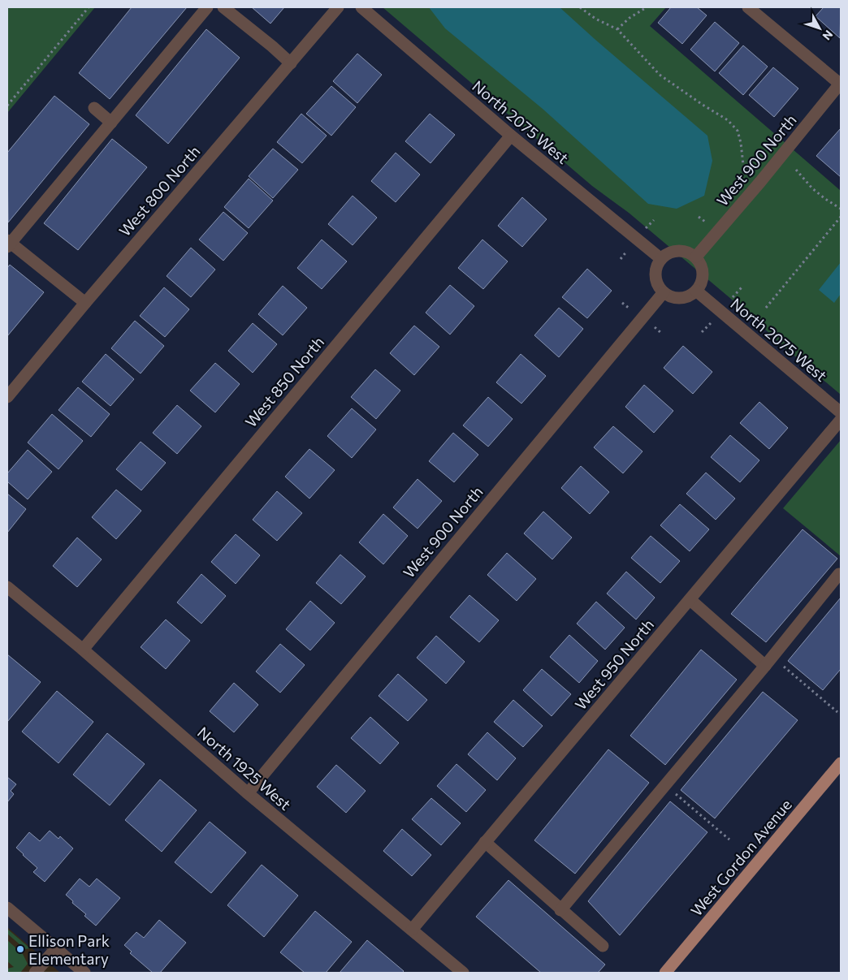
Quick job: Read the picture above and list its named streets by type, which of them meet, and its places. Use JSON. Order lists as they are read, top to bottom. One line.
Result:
{"streets":{"main road":["West Gordon Avenue"],"street":["North 2075 West","West 900 North","West 800 North","West 850 North","West 950 North","North 1925 West"]},"crossings":[["North 2075 West","West 900 North"],["North 2075 West","West 850 North"],["West 900 North","North 1925 West"],["West 850 North","North 1925 West"],["West 950 North","North 1925 West"]],"places":["Ellison Park Elementary"],"north":"bottom right"}
